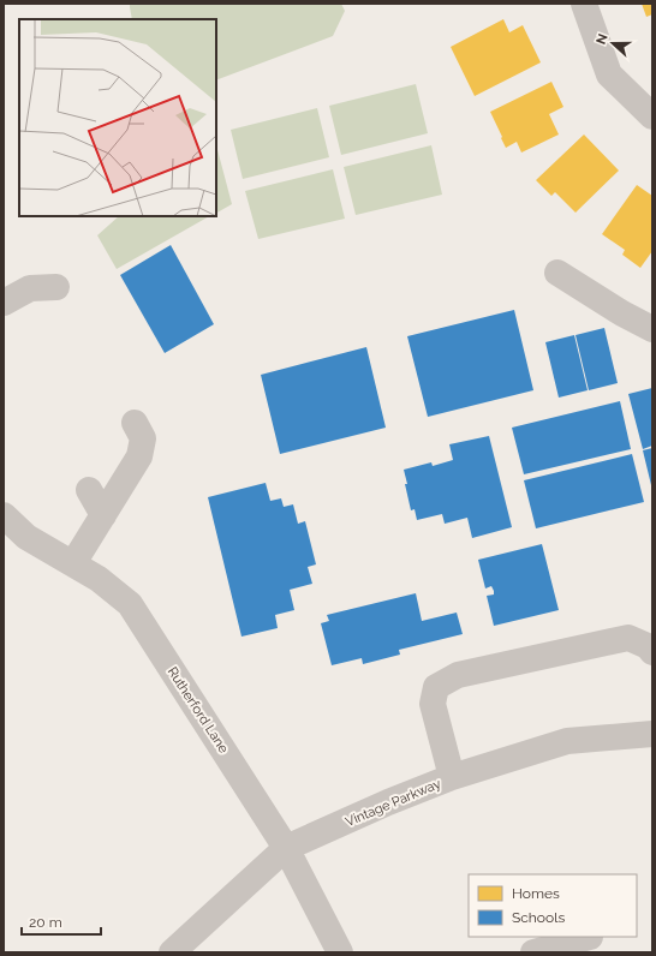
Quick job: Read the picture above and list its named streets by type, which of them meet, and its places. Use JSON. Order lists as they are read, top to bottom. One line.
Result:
{"streets":{"street":["Rutherford Lane","Vintage Parkway"]},"crossings":[["Rutherford Lane","Vintage Parkway"]],"legend":["Homes","Schools"],"scale_bar":"20 m","north":"left"}
